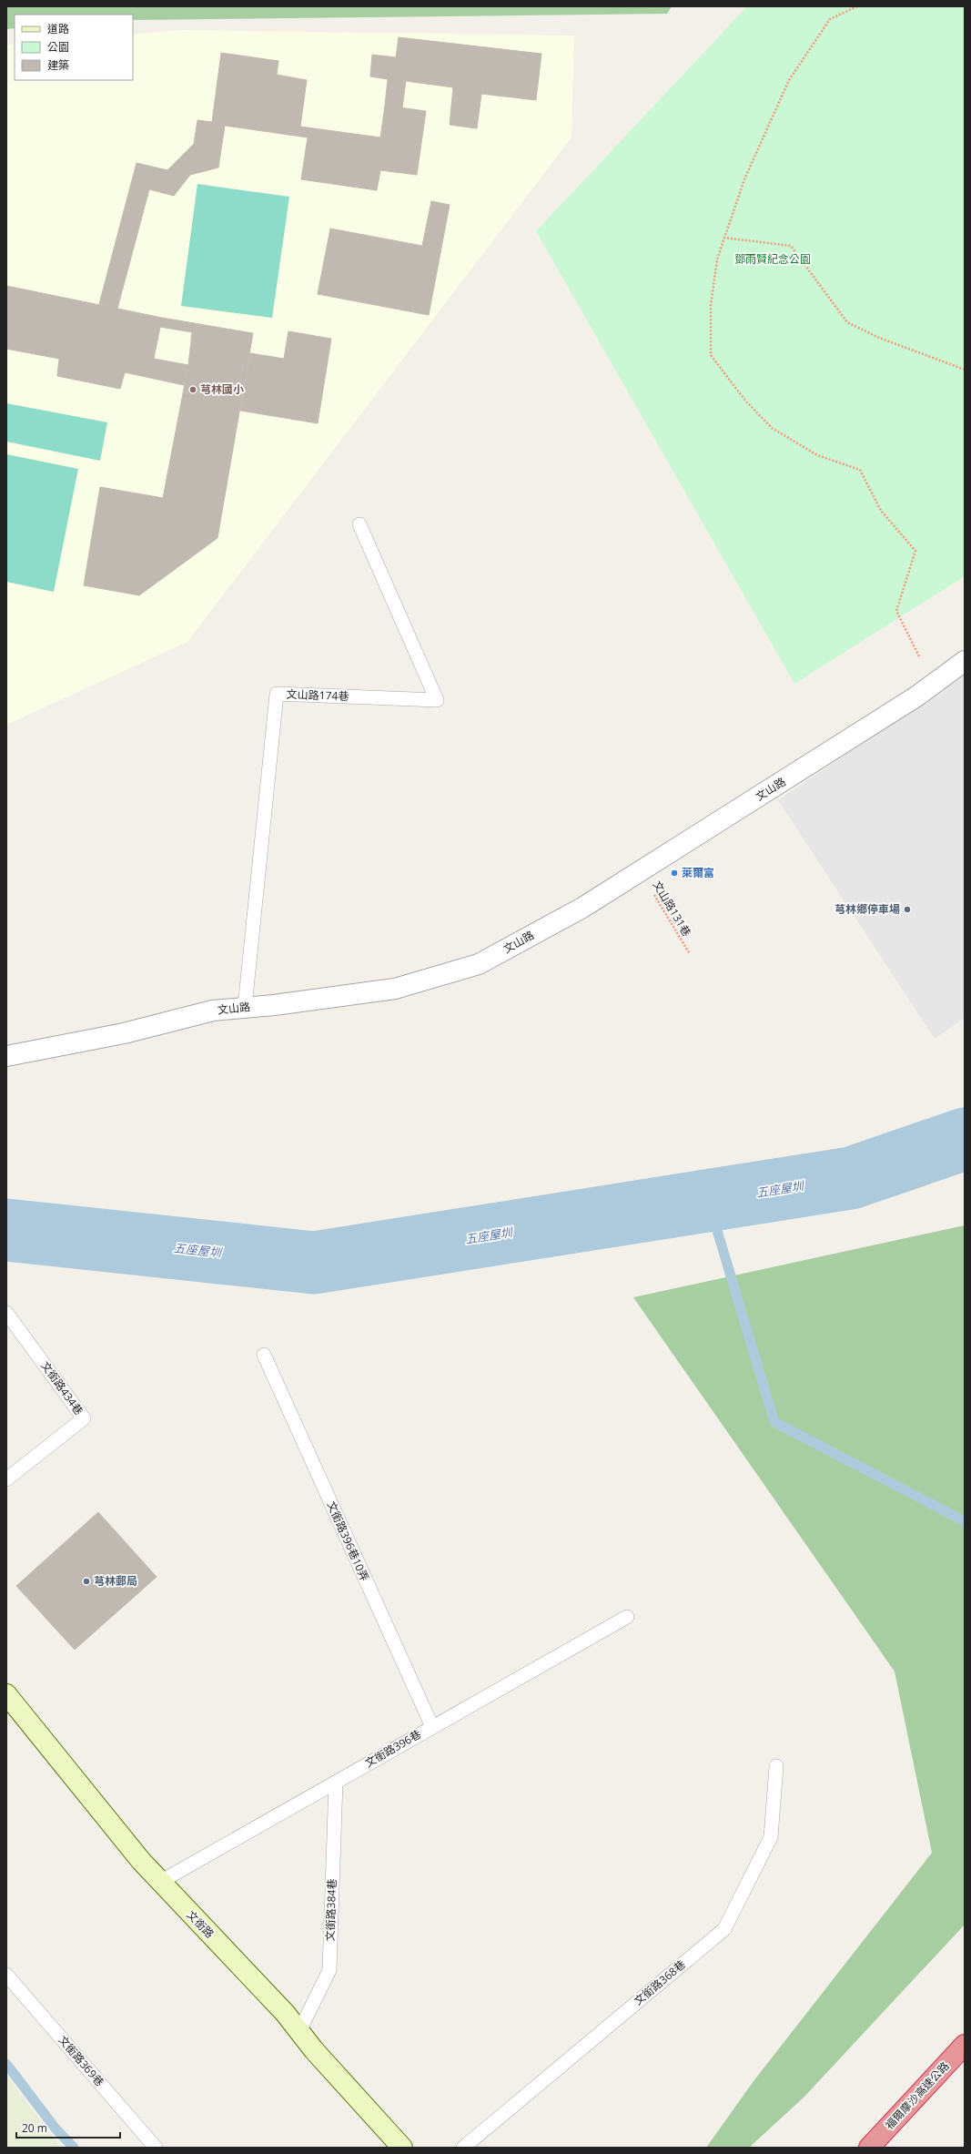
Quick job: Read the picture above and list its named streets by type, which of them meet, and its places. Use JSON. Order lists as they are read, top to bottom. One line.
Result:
{"streets":{"highway":["福爾摩沙高速公路"],"main road":["文銜路"],"street":["文山路"],"lane":["文山路174巷","文銜路434巷","文銜路396巷10弄","文銜路396巷","文銜路384巷","文銜路368巷","文銜路369巷"],"path":["文山路131巷"]},"crossings":[["文山路174巷","文山路"],["文山路","文山路131巷"],["文銜路396巷10弄","文銜路396巷"],["文銜路396巷","文銜路384巷"],["文銜路396巷","文銜路"],["文銜路384巷","文銜路"]],"water":["五座屋圳"],"parks":["鄧雨賢紀念公園"],"places":["芎林國小","萊爾富","芎林鄉停車場","芎林郵局"],"legend":["道路","公園","建築"],"scale_bar":"20 m"}
